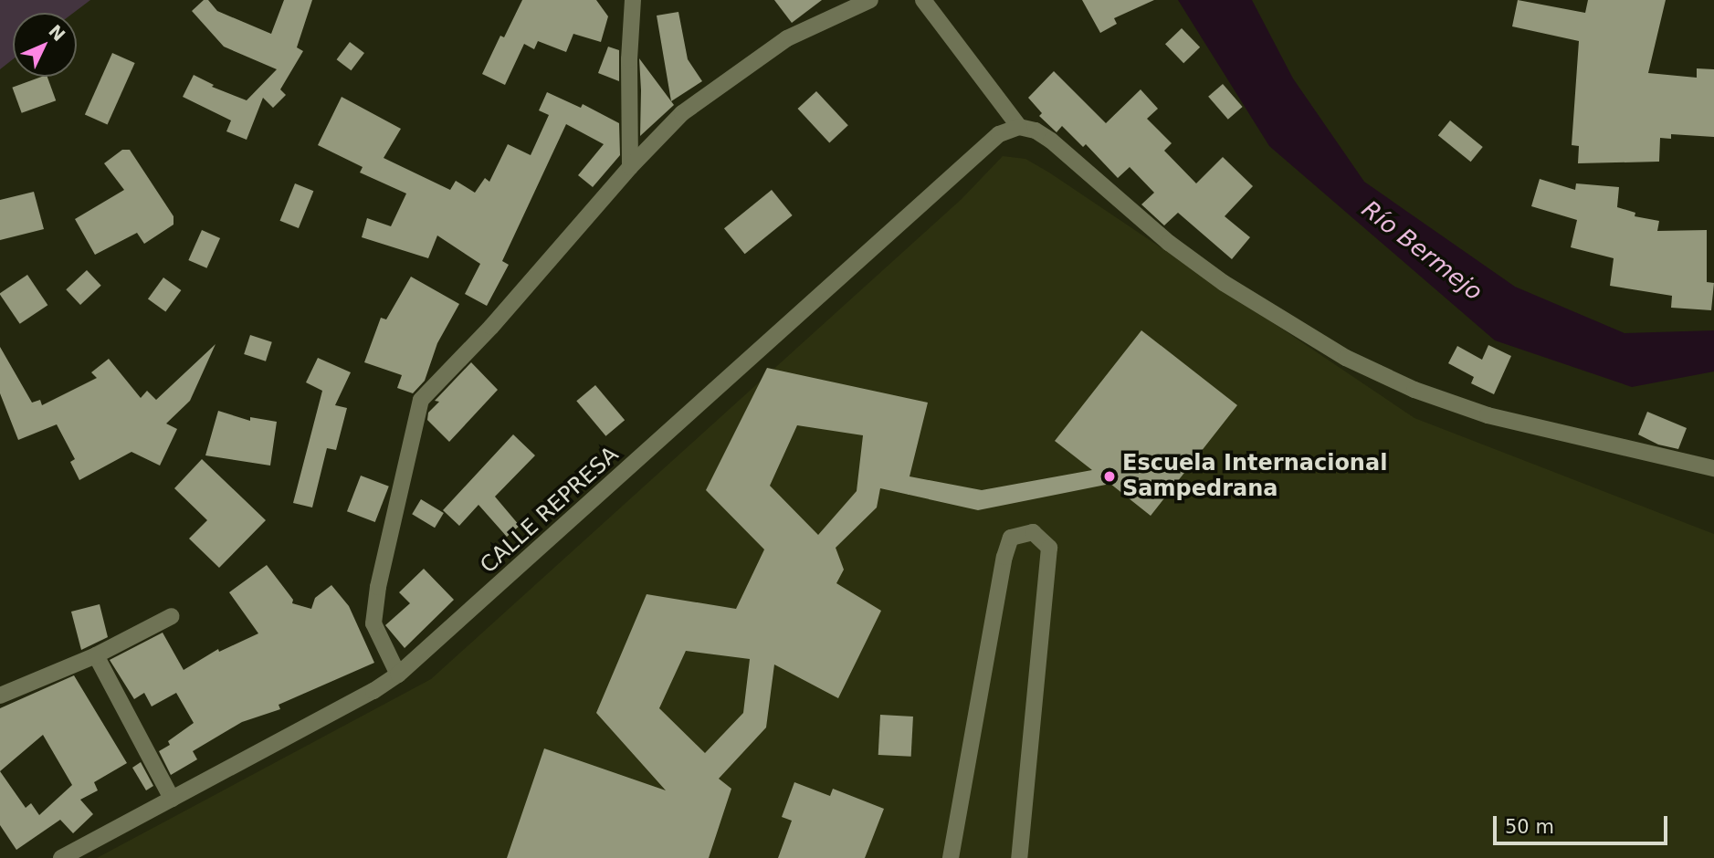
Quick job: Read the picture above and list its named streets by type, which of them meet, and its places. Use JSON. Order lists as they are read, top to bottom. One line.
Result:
{"streets":{"street":["CALLE REPRESA"]},"water":["Río Bermejo"],"places":["Escuela Internacional Sampedrana"],"scale_bar":"50 m","north":"top right"}
